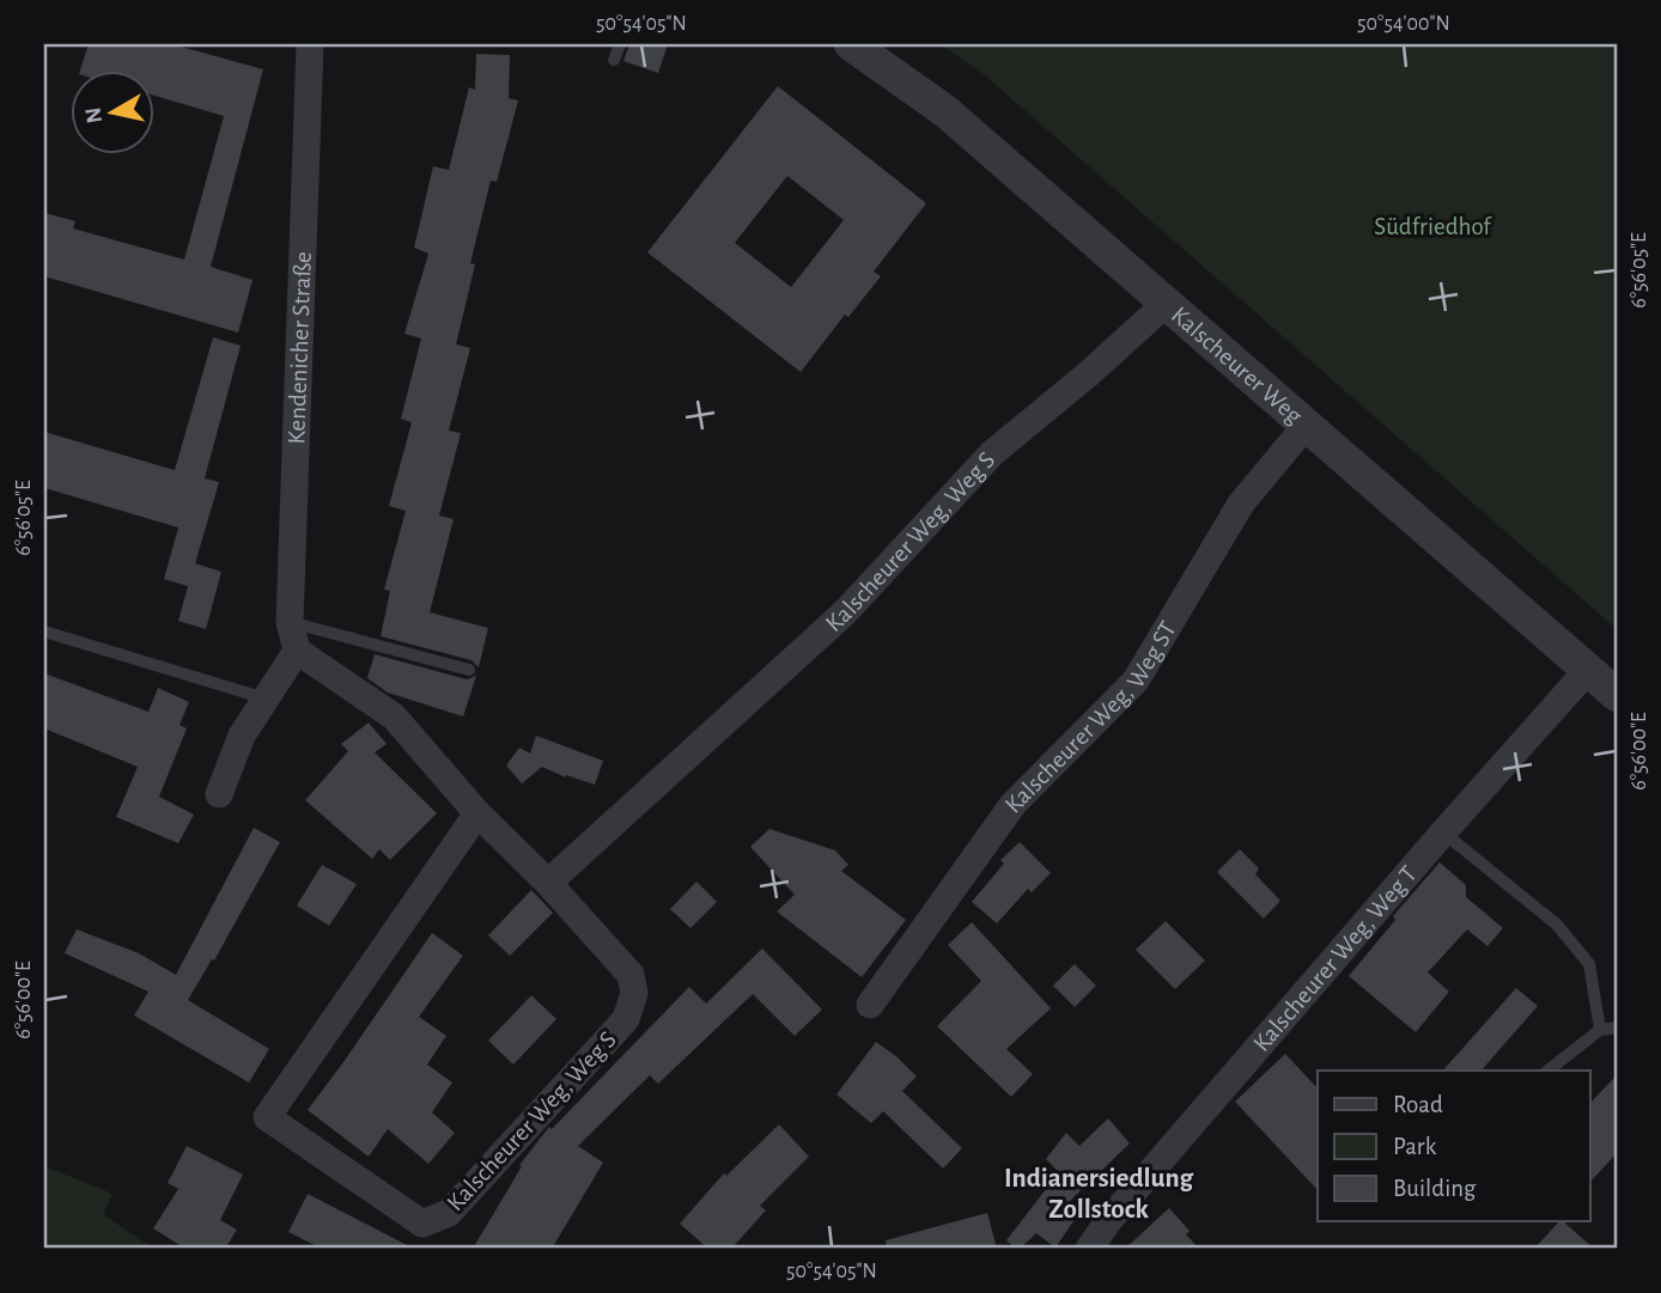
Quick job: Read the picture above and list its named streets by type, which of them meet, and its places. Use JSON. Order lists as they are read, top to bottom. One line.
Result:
{"streets":{"street":["Kendenicher Straße","Kalscheurer Weg","Kalscheurer Weg, Weg S","Kalscheurer Weg, Weg ST","Kalscheurer Weg, Weg T"]},"crossings":[["Kendenicher Straße","Kalscheurer Weg, Weg S"],["Kalscheurer Weg","Kalscheurer Weg, Weg S"],["Kalscheurer Weg","Kalscheurer Weg, Weg ST"],["Kalscheurer Weg","Kalscheurer Weg, Weg T"]],"districts":["Indianersiedlung Zollstock"],"parks":["Südfriedhof"],"legend":["Road","Park","Building"],"north":"left","coordinates":["50°54'05\"N","50°54'00\"N","6°56'05\"E","6°56'00\"E"]}
